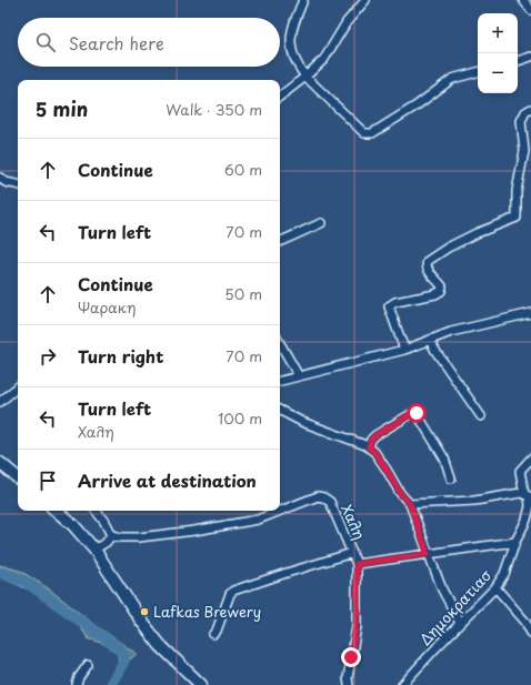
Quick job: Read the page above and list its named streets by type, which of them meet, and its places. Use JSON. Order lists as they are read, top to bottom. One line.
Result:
{"streets":{"street":["Χαλη","Δημοκρατιασ"]},"places":["Lafkas Brewery"],"page":{"map_buttons":["+","−"],"search":"Search here","heading":["5 min","Walk · 350 m"],"list":[["Continue","60 m"],["Turn left","70 m"],["Continue","Ψαρακη","50 m"],["Turn right","70 m"],["Turn left","Χαλη","100 m"],"Arrive at destination"]}}
